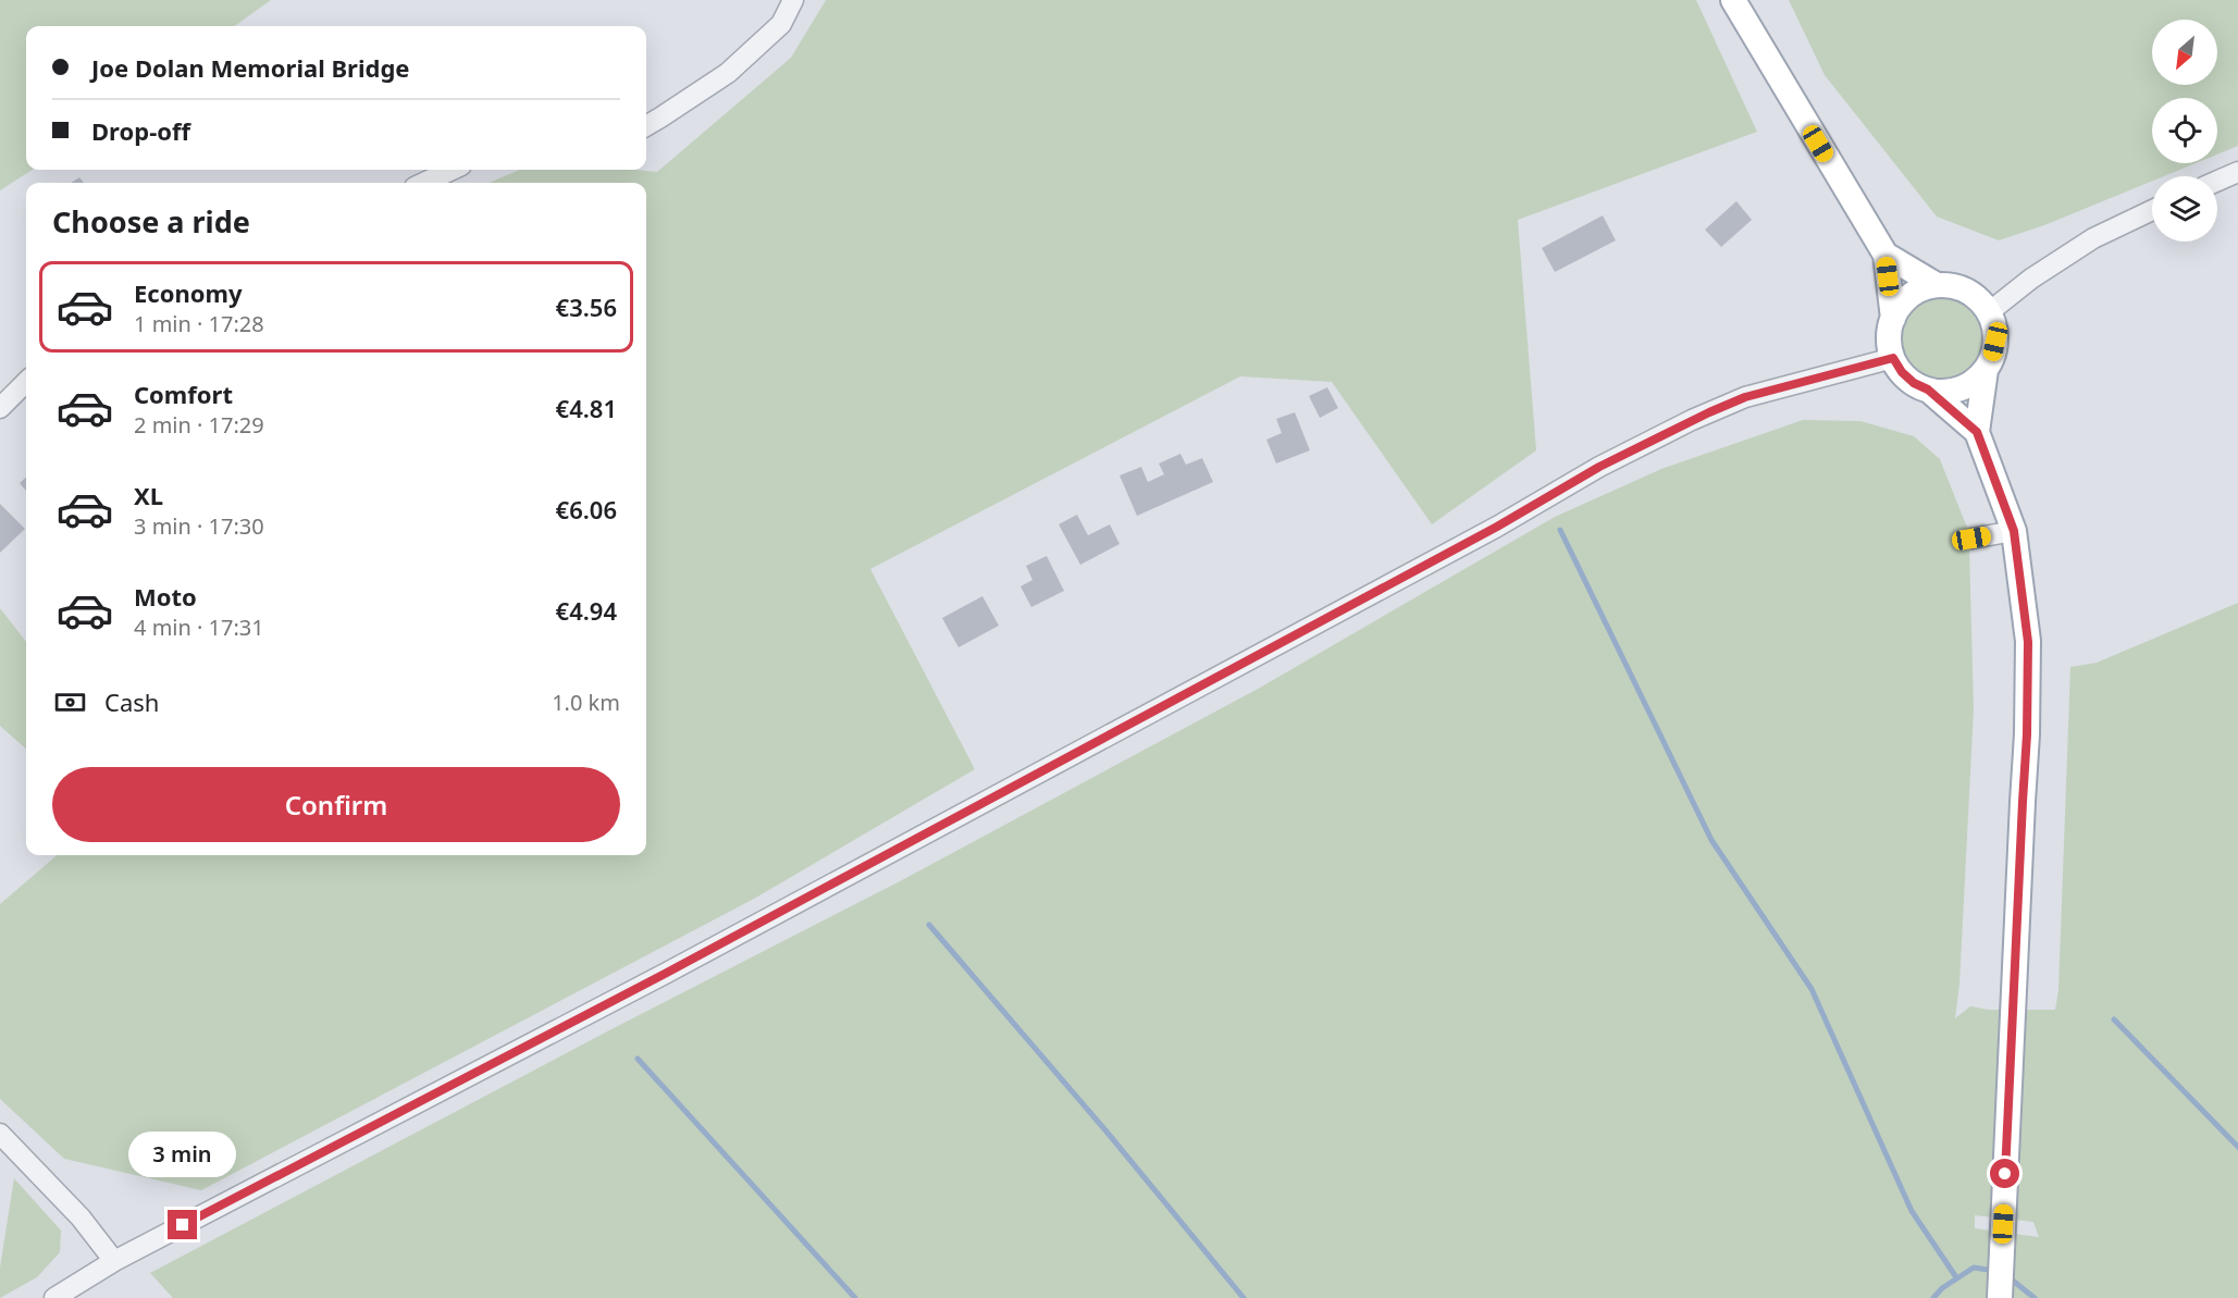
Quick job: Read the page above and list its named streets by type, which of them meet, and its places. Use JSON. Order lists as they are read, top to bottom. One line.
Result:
{"north":"bottom left","page":{"banner":["Joe Dolan Memorial Bridge","Drop-off"],"heading":"Choose a ride","list":[{"name":"Economy","note":"1 min · 17:28","value":"€3.56"},{"name":"Comfort","note":"2 min · 17:29","value":"€4.81"},{"name":"XL","note":"3 min · 17:30","value":"€6.06"},{"name":"Moto","note":"4 min · 17:31","value":"€4.94"}],"pay":["Cash","1.0 km"],"buttons":"Confirm","bubble":"3 min"}}
